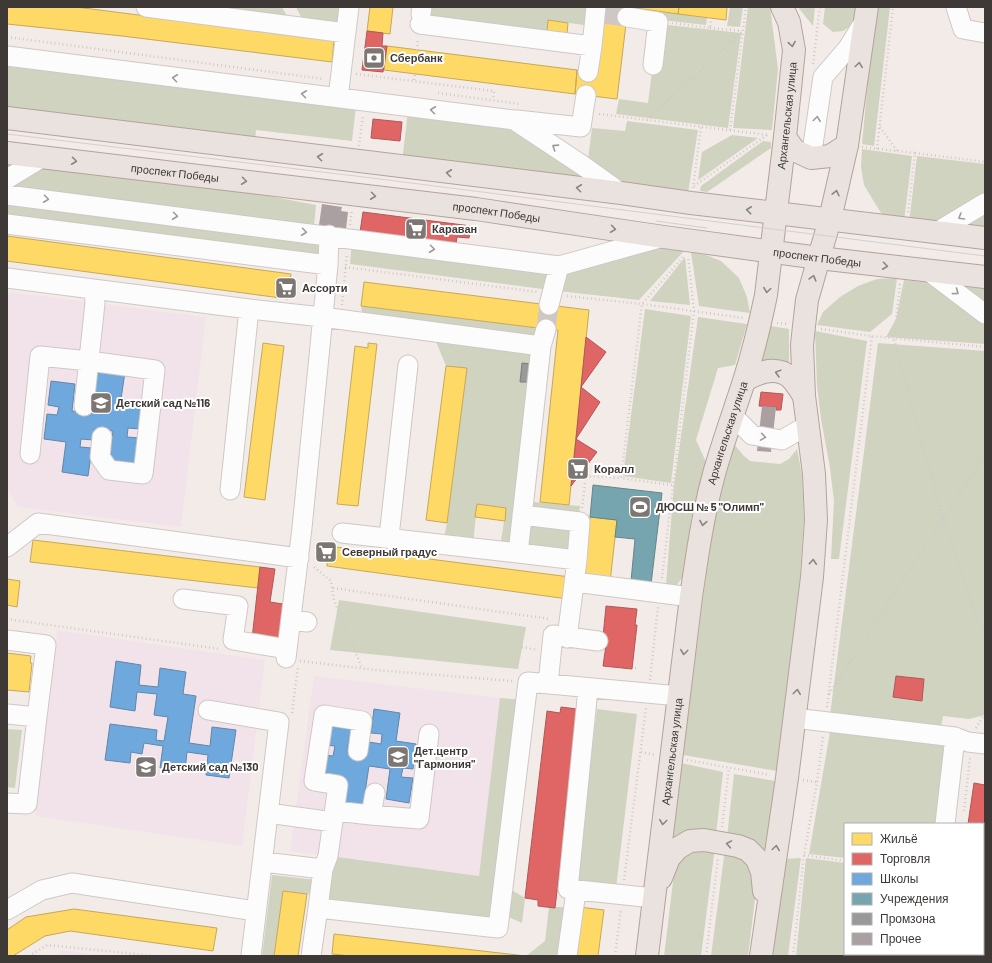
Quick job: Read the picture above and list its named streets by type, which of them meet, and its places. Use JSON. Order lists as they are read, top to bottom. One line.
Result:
{"streets":{"main road":["Архангельская улица","проспект Победы"]},"crossings":[["Архангельская улица","проспект Победы"]],"places":{"bank":["Сбербанк"],"supermarket":["Караван","Ассорти","Коралл","Северный градус"],"school or university":["Детский сад №116","Дет.центр \"Гармония\"","Детский сад №130"],"sports":["ДЮСШ № 5 \"Олимп\""]},"legend":["Жильё","Торговля","Школы","Учреждения","Промзона","Прочее"]}
